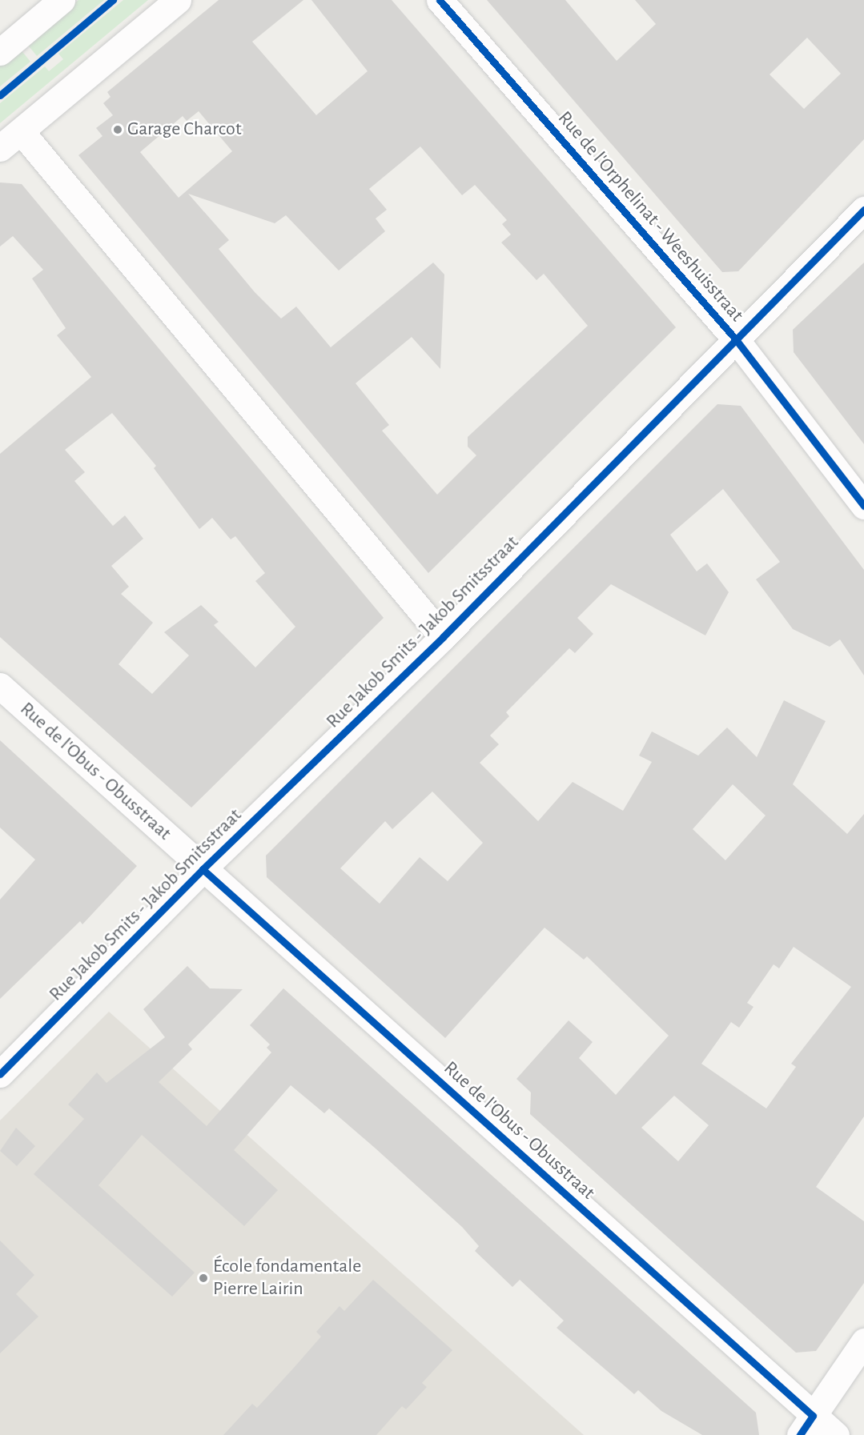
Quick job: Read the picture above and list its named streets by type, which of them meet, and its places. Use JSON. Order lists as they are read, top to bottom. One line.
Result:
{"streets":{"street":["Rue de l'Orphelinat - Weeshuisstraat","Rue Jakob Smits - Jakob Smitsstraat","Rue de l'Obus - Obusstraat"]},"crossings":[["Rue de l'Orphelinat - Weeshuisstraat","Rue Jakob Smits - Jakob Smitsstraat"],["Rue Jakob Smits - Jakob Smitsstraat","Rue de l'Obus - Obusstraat"]],"places":["Garage Charcot","École fondamentale Pierre Lairin"]}
